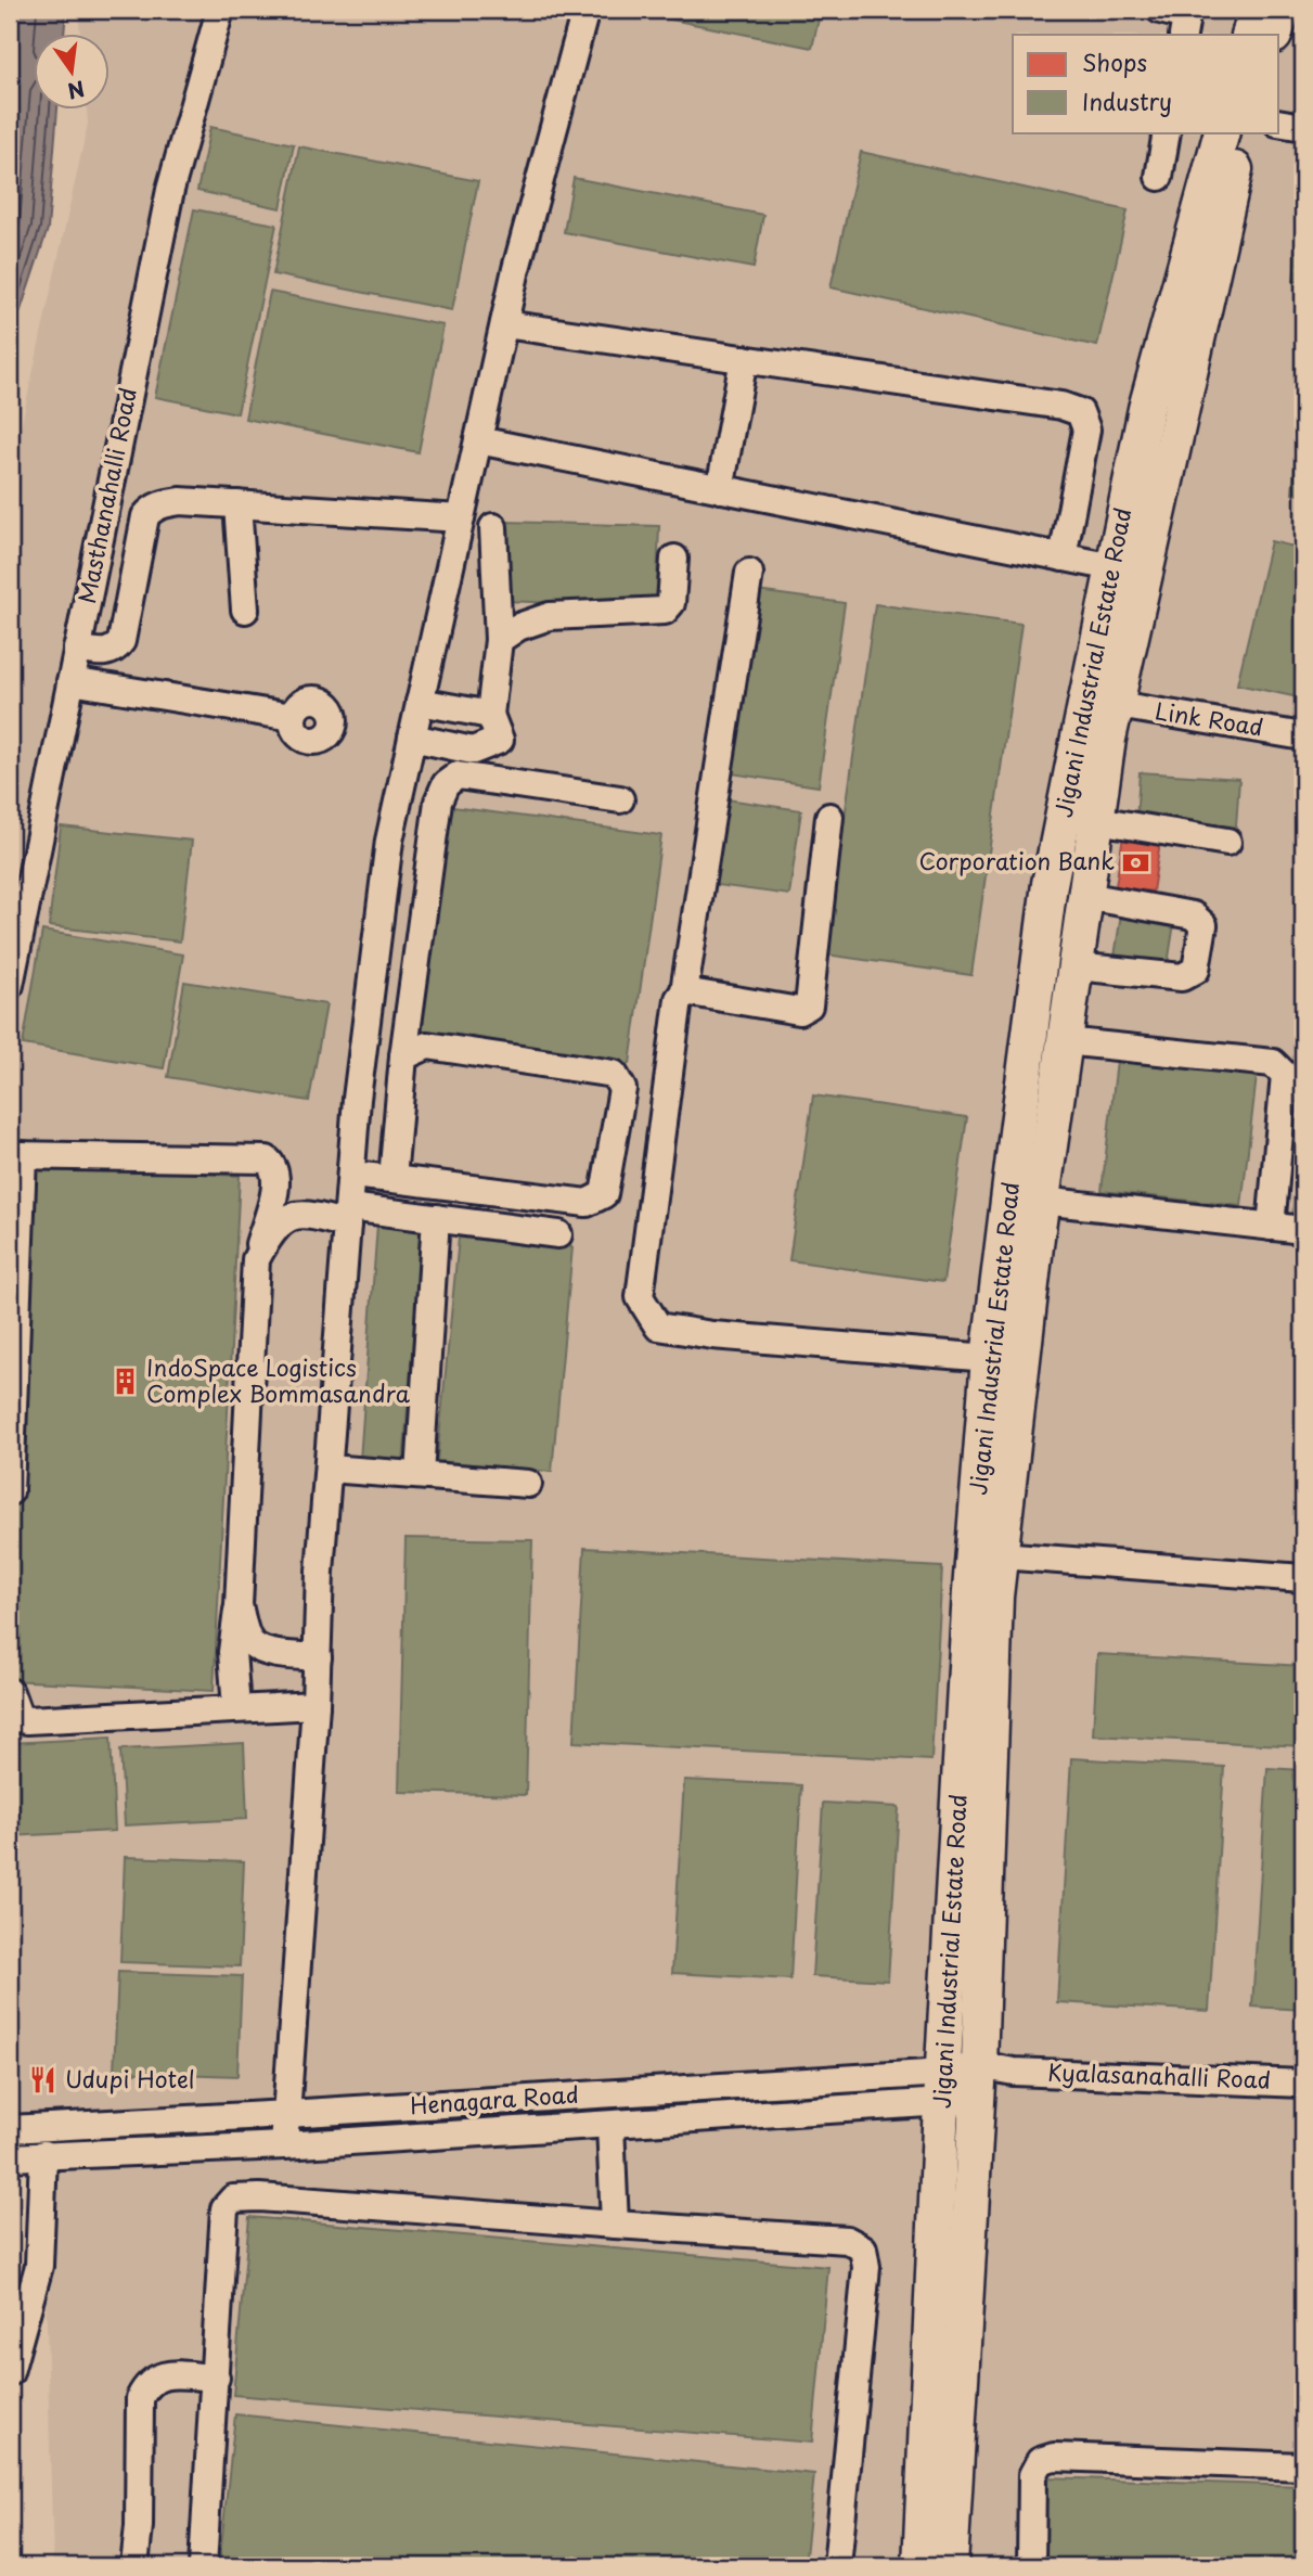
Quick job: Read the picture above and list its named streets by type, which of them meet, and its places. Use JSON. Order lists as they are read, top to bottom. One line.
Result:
{"streets":{"main road":["Jigani Industrial Estate Road"],"street":["Masthanahalli Road","Link Road","Kyalasanahalli Road","Henagara Road"]},"crossings":[["Jigani Industrial Estate Road","Link Road"],["Jigani Industrial Estate Road","Kyalasanahalli Road"],["Jigani Industrial Estate Road","Henagara Road"],["Kyalasanahalli Road","Henagara Road"]],"places":{"bank":["Corporation Bank"],"building":["IndoSpace Logistics Complex Bommasandra"],"restaurant":["Udupi Hotel"]},"legend":["Shops","Industry"],"north":"bottom"}
